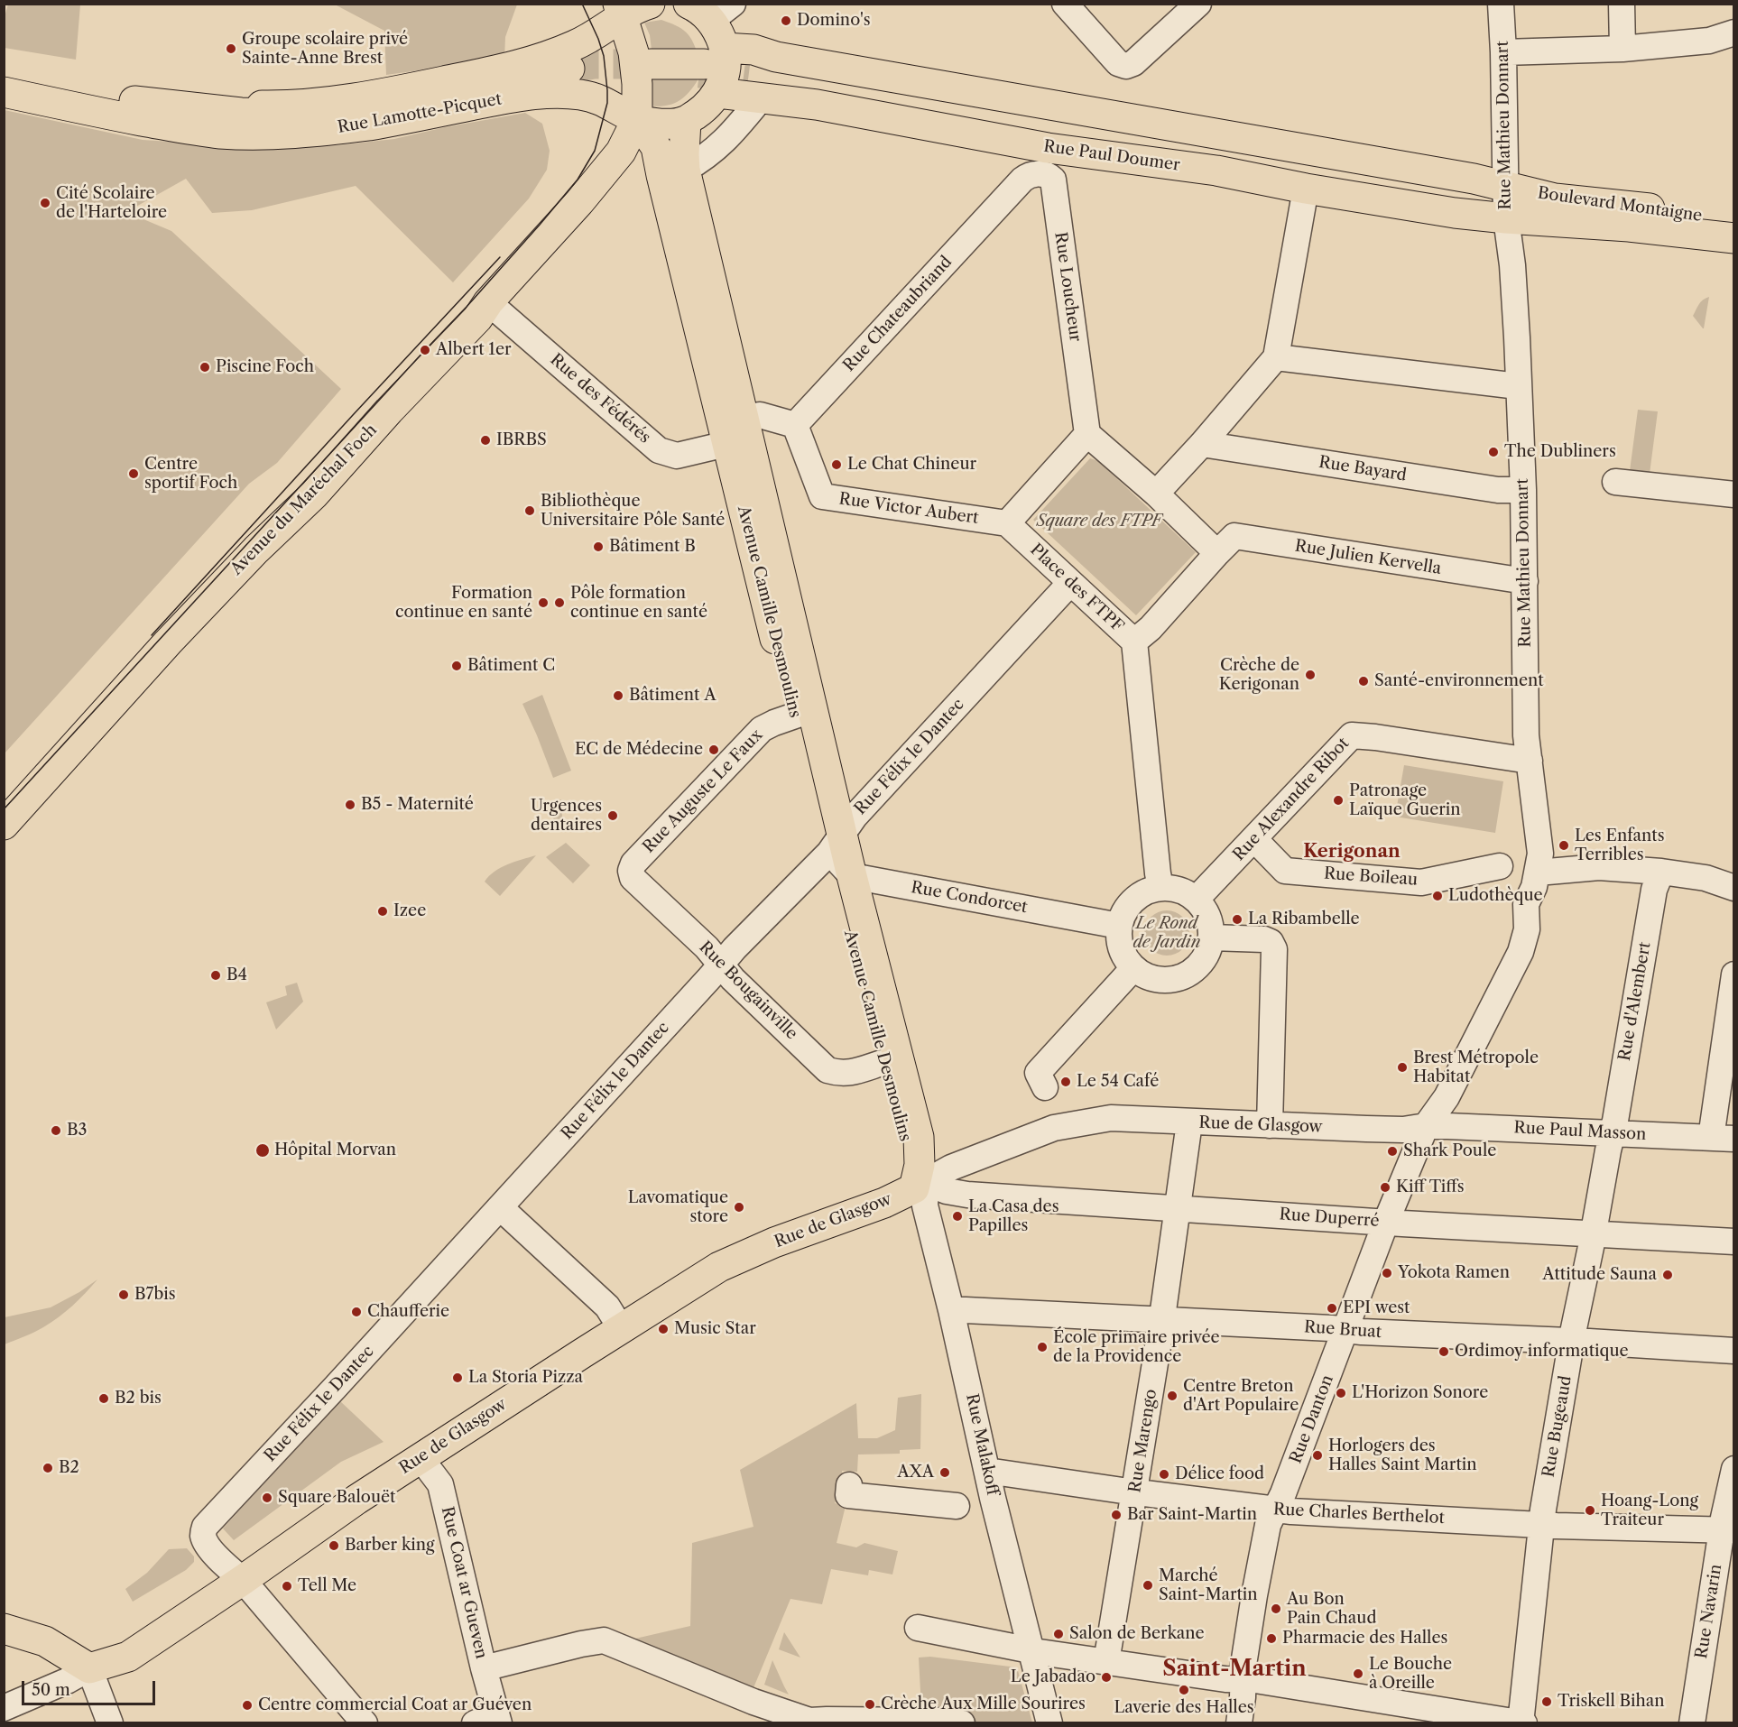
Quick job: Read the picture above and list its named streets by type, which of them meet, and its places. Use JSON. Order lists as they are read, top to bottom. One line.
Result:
{"streets":{"main road":["Rue Lamotte-Picquet","Rue Paul Doumer","Boulevard Montaigne","Avenue du Maréchal Foch","Avenue Camille Desmoulins","Rue de Glasgow"],"street":["Rue Mathieu Donnart","Rue Loucheur","Rue Chateaubriand","Rue des Fédérés","Rue Bayard","Rue Victor Aubert","Rue Julien Kervella","Place des FTPF","Rue Félix le Dantec","Rue Auguste Le Faux","Rue Alexandre Ribot","Rue Boileau","Rue Condorcet","Rue Bougainville","Rue d'Alembert","Rue Paul Masson","Rue Duperré","Rue Bruat","Rue Danton","Rue Bugeaud","Rue Marengo","Rue Malakoff","Rue Charles Berthelot","Rue Coat ar Gueven","Rue Navarin"]},"crossings":[["Rue Lamotte-Picquet","Avenue du Maréchal Foch"],["Rue Lamotte-Picquet","Avenue Camille Desmoulins"],["Rue Mathieu Donnart","Rue Paul Doumer"],["Rue Mathieu Donnart","Boulevard Montaigne"],["Rue Mathieu Donnart","Rue Bayard"],["Rue Mathieu Donnart","Rue Julien Kervella"],["Rue Mathieu Donnart","Rue Alexandre Ribot"],["Rue Mathieu Donnart","Rue de Glasgow"],["Rue Mathieu Donnart","Rue Paul Masson"],["Rue Mathieu Donnart","Rue Danton"],["Rue Paul Doumer","Boulevard Montaigne"],["Rue Paul Doumer","Rue Loucheur"],["Rue Paul Doumer","Rue Chateaubriand"],["Rue Loucheur","Rue Chateaubriand"],["Rue Chateaubriand","Rue Victor Aubert"],["Rue des Fédérés","Avenue du Maréchal Foch"],["Rue des Fédérés","Avenue Camille Desmoulins"],["Avenue du Maréchal Foch","Avenue Camille Desmoulins"],["Rue Victor Aubert","Place des FTPF"],["Rue Julien Kervella","Place des FTPF"],["Place des FTPF","Rue Félix le Dantec"],["Avenue Camille Desmoulins","Rue Félix le Dantec"],["Avenue Camille Desmoulins","Rue Auguste Le Faux"],["Avenue Camille Desmoulins","Rue Condorcet"],["Avenue Camille Desmoulins","Rue Bougainville"],["Avenue Camille Desmoulins","Rue de Glasgow"],["Avenue Camille Desmoulins","Rue Duperré"],["Avenue Camille Desmoulins","Rue Malakoff"],["Rue Félix le Dantec","Rue Bougainville"],["Rue Félix le Dantec","Rue de Glasgow"],["Rue Auguste Le Faux","Rue Bougainville"],["Rue Alexandre Ribot","Rue Boileau"],["Rue Alexandre Ribot","Rue Condorcet"],["Rue d'Alembert","Rue Paul Masson"],["Rue d'Alembert","Rue Bugeaud"],["Rue de Glasgow","Rue Paul Masson"],["Rue de Glasgow","Rue Duperré"],["Rue de Glasgow","Rue Danton"],["Rue de Glasgow","Rue Marengo"],["Rue de Glasgow","Rue Malakoff"],["Rue de Glasgow","Rue Coat ar Gueven"],["Rue Paul Masson","Rue Danton"],["Rue Paul Masson","Rue Bugeaud"],["Rue Duperré","Rue Danton"],["Rue Duperré","Rue Bugeaud"],["Rue Duperré","Rue Marengo"],["Rue Duperré","Rue Malakoff"],["Rue Bruat","Rue Danton"],["Rue Bruat","Rue Bugeaud"],["Rue Bruat","Rue Marengo"],["Rue Bruat","Rue Malakoff"],["Rue Danton","Rue Charles Berthelot"],["Rue Bugeaud","Rue Charles Berthelot"],["Rue Marengo","Rue Charles Berthelot"],["Rue Malakoff","Rue Charles Berthelot"],["Rue Charles Berthelot","Rue Navarin"]],"districts":["Kerigonan","Saint-Martin"],"parks":["Square des FTPF","Le Rond de Jardin"],"places":["Domino's","Groupe scolaire privé Sainte-Anne Brest","Cité Scolaire de l'Harteloire","Albert 1er","Piscine Foch","IBRBS","The Dubliners","Le Chat Chineur","Centre sportif Foch","Bibliothèque Universitaire Pôle Santé","Bâtiment B","Formation continue en santé","Pôle formation continue en santé","Bâtiment C","Crèche de Kerigonan","Santé-environnement","Bâtiment A","EC de Médecine","Patronage Laïque Guerin","B5 - Maternité","Urgences dentaires","Les Enfants Terribles","Ludothèque","Izee","La Ribambelle","B4","Brest Métropole Habitat","Le 54 Café","B3","Hôpital Morvan","Shark Poule","Kiff Tiffs","Lavomatique store","La Casa des Papilles","Yokota Ramen","Attitude Sauna","B7bis","EPI west","Chaufferie","Music Star","École primaire privée de la Providence","Ordimoy informatique","La Storia Pizza","L'Horizon Sonore","Centre Breton d'Art Populaire","B2 bis","Horlogers des Halles Saint Martin","B2","AXA","Délice food","Square Balouët","Hoang-Long Traiteur","Bar Saint-Martin","Barber king","Marché Saint-Martin","Tell Me","Au Bon Pain Chaud","Salon de Berkane","Pharmacie des Halles","Le Bouche à Oreille","Le Jabadao","Laverie des Halles","Triskell Bihan","Crèche Aux Mille Sourires","Centre commercial Coat ar Guéven"],"scale_bar":"50 m"}
